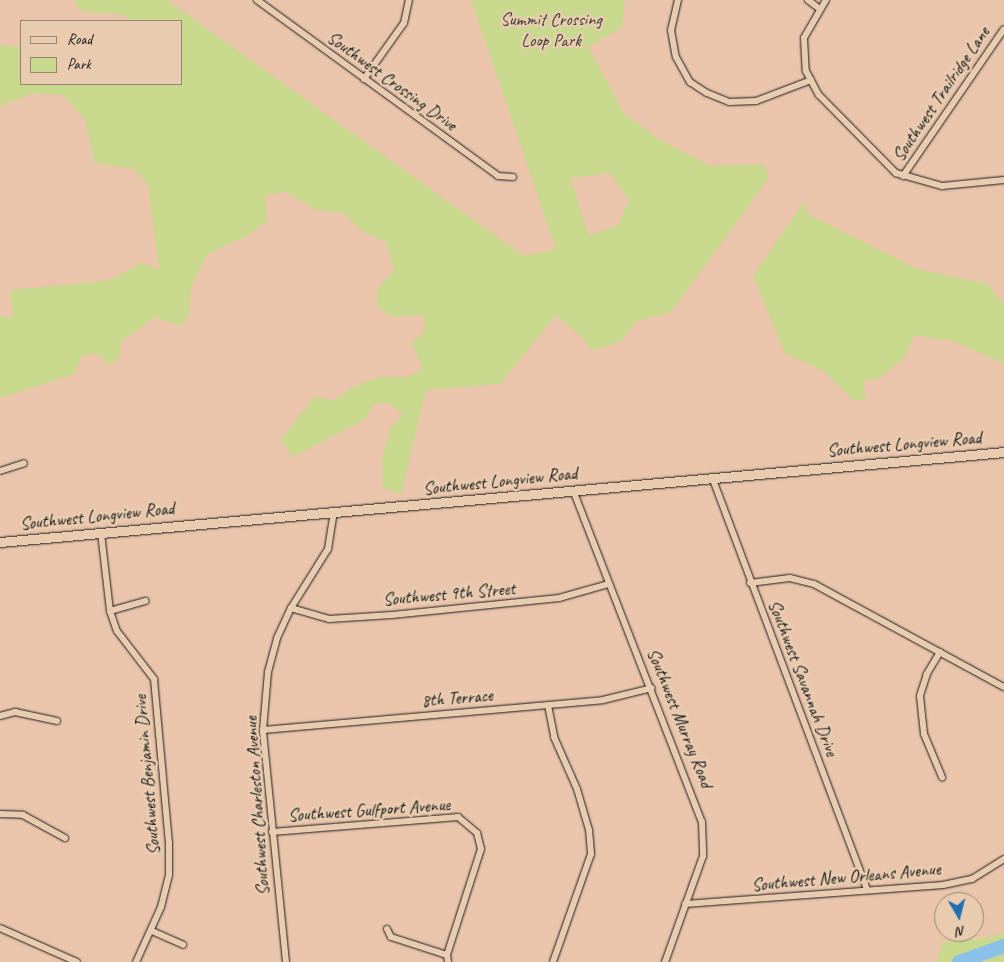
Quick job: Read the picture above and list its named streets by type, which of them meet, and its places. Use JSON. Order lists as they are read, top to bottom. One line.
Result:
{"streets":{"street":["Southwest Crossing Drive","Southwest Trailridge Lane","Southwest Longview Road","Southwest 9th Street","Southwest Savannah Drive","8th Terrace","Southwest Murray Road","Southwest Benjamin Drive","Southwest Charleston Avenue","Southwest Gulfport Avenue","Southwest New Orleans Avenue"]},"crossings":[["Southwest Longview Road","Southwest Savannah Drive"],["Southwest Longview Road","Southwest Murray Road"],["Southwest Longview Road","Southwest Benjamin Drive"],["Southwest Longview Road","Southwest Charleston Avenue"],["Southwest 9th Street","Southwest Murray Road"],["Southwest 9th Street","Southwest Charleston Avenue"],["Southwest Savannah Drive","Southwest New Orleans Avenue"],["8th Terrace","Southwest Murray Road"],["8th Terrace","Southwest Charleston Avenue"],["Southwest Murray Road","Southwest New Orleans Avenue"],["Southwest Charleston Avenue","Southwest Gulfport Avenue"]],"parks":["Summit Crossing Loop Park"],"legend":["Road","Park"],"north":"bottom"}
